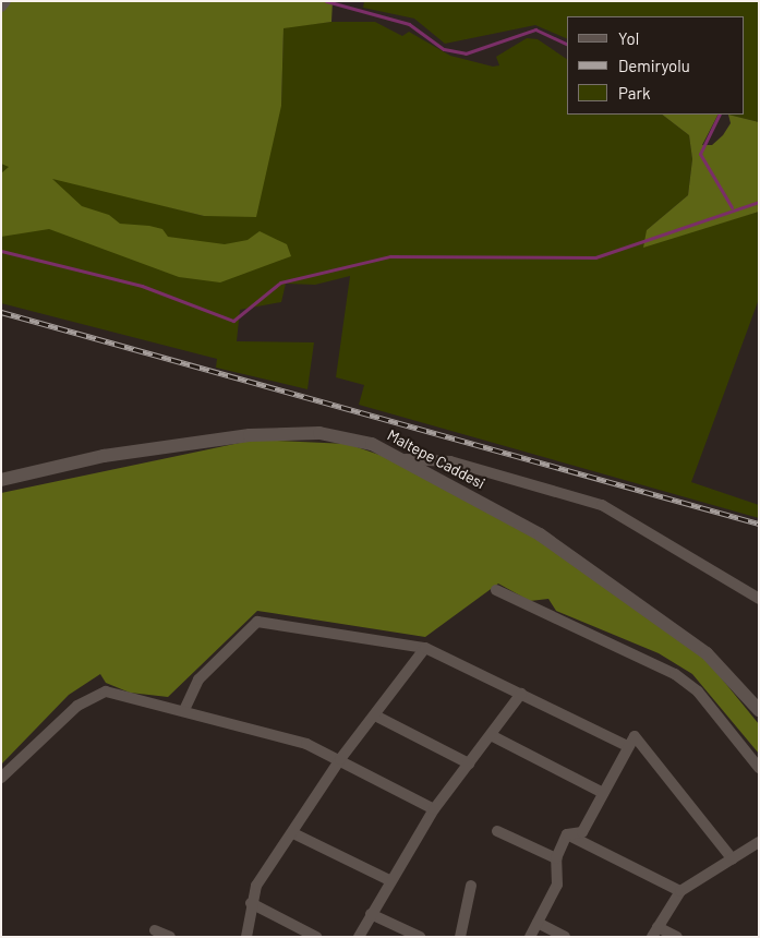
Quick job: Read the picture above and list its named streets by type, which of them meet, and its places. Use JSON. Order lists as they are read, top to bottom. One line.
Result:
{"streets":{"street":["Maltepe Caddesi"]},"legend":["Yol","Demiryolu","Park"]}
